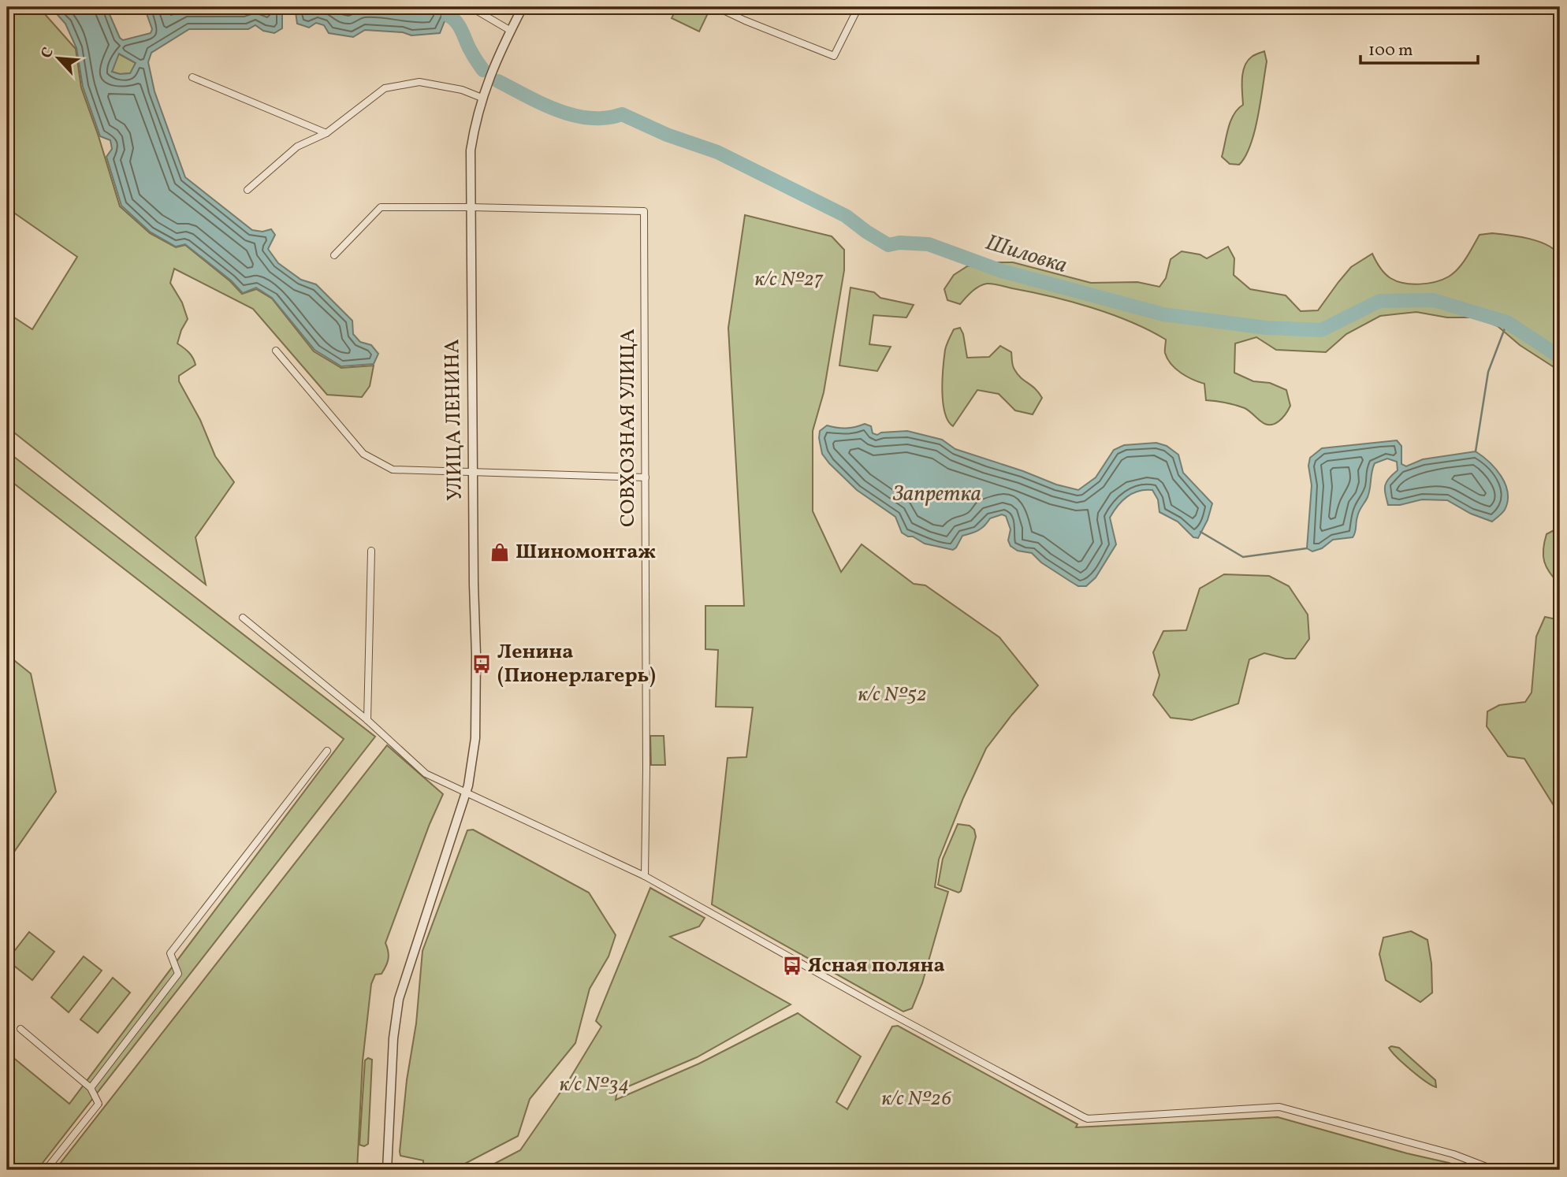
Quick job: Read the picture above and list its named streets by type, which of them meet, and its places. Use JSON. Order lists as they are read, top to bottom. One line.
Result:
{"streets":{"street":["УЛИЦА ЛЕНИНА","СОВХОЗНАЯ УЛИЦА"]},"crossings":[["УЛИЦА ЛЕНИНА","СОВХОЗНАЯ УЛИЦА"]],"water":["Шиловка","Запретка"],"parks":["к/с №27","к/с №52","к/с №34","к/с №26"],"places":{"shop":["Шиномонтаж"],"bus stop":["Ленина (Пионерлагерь)","Ясная поляна"]},"scale_bar":"100 m","north":"top left"}
